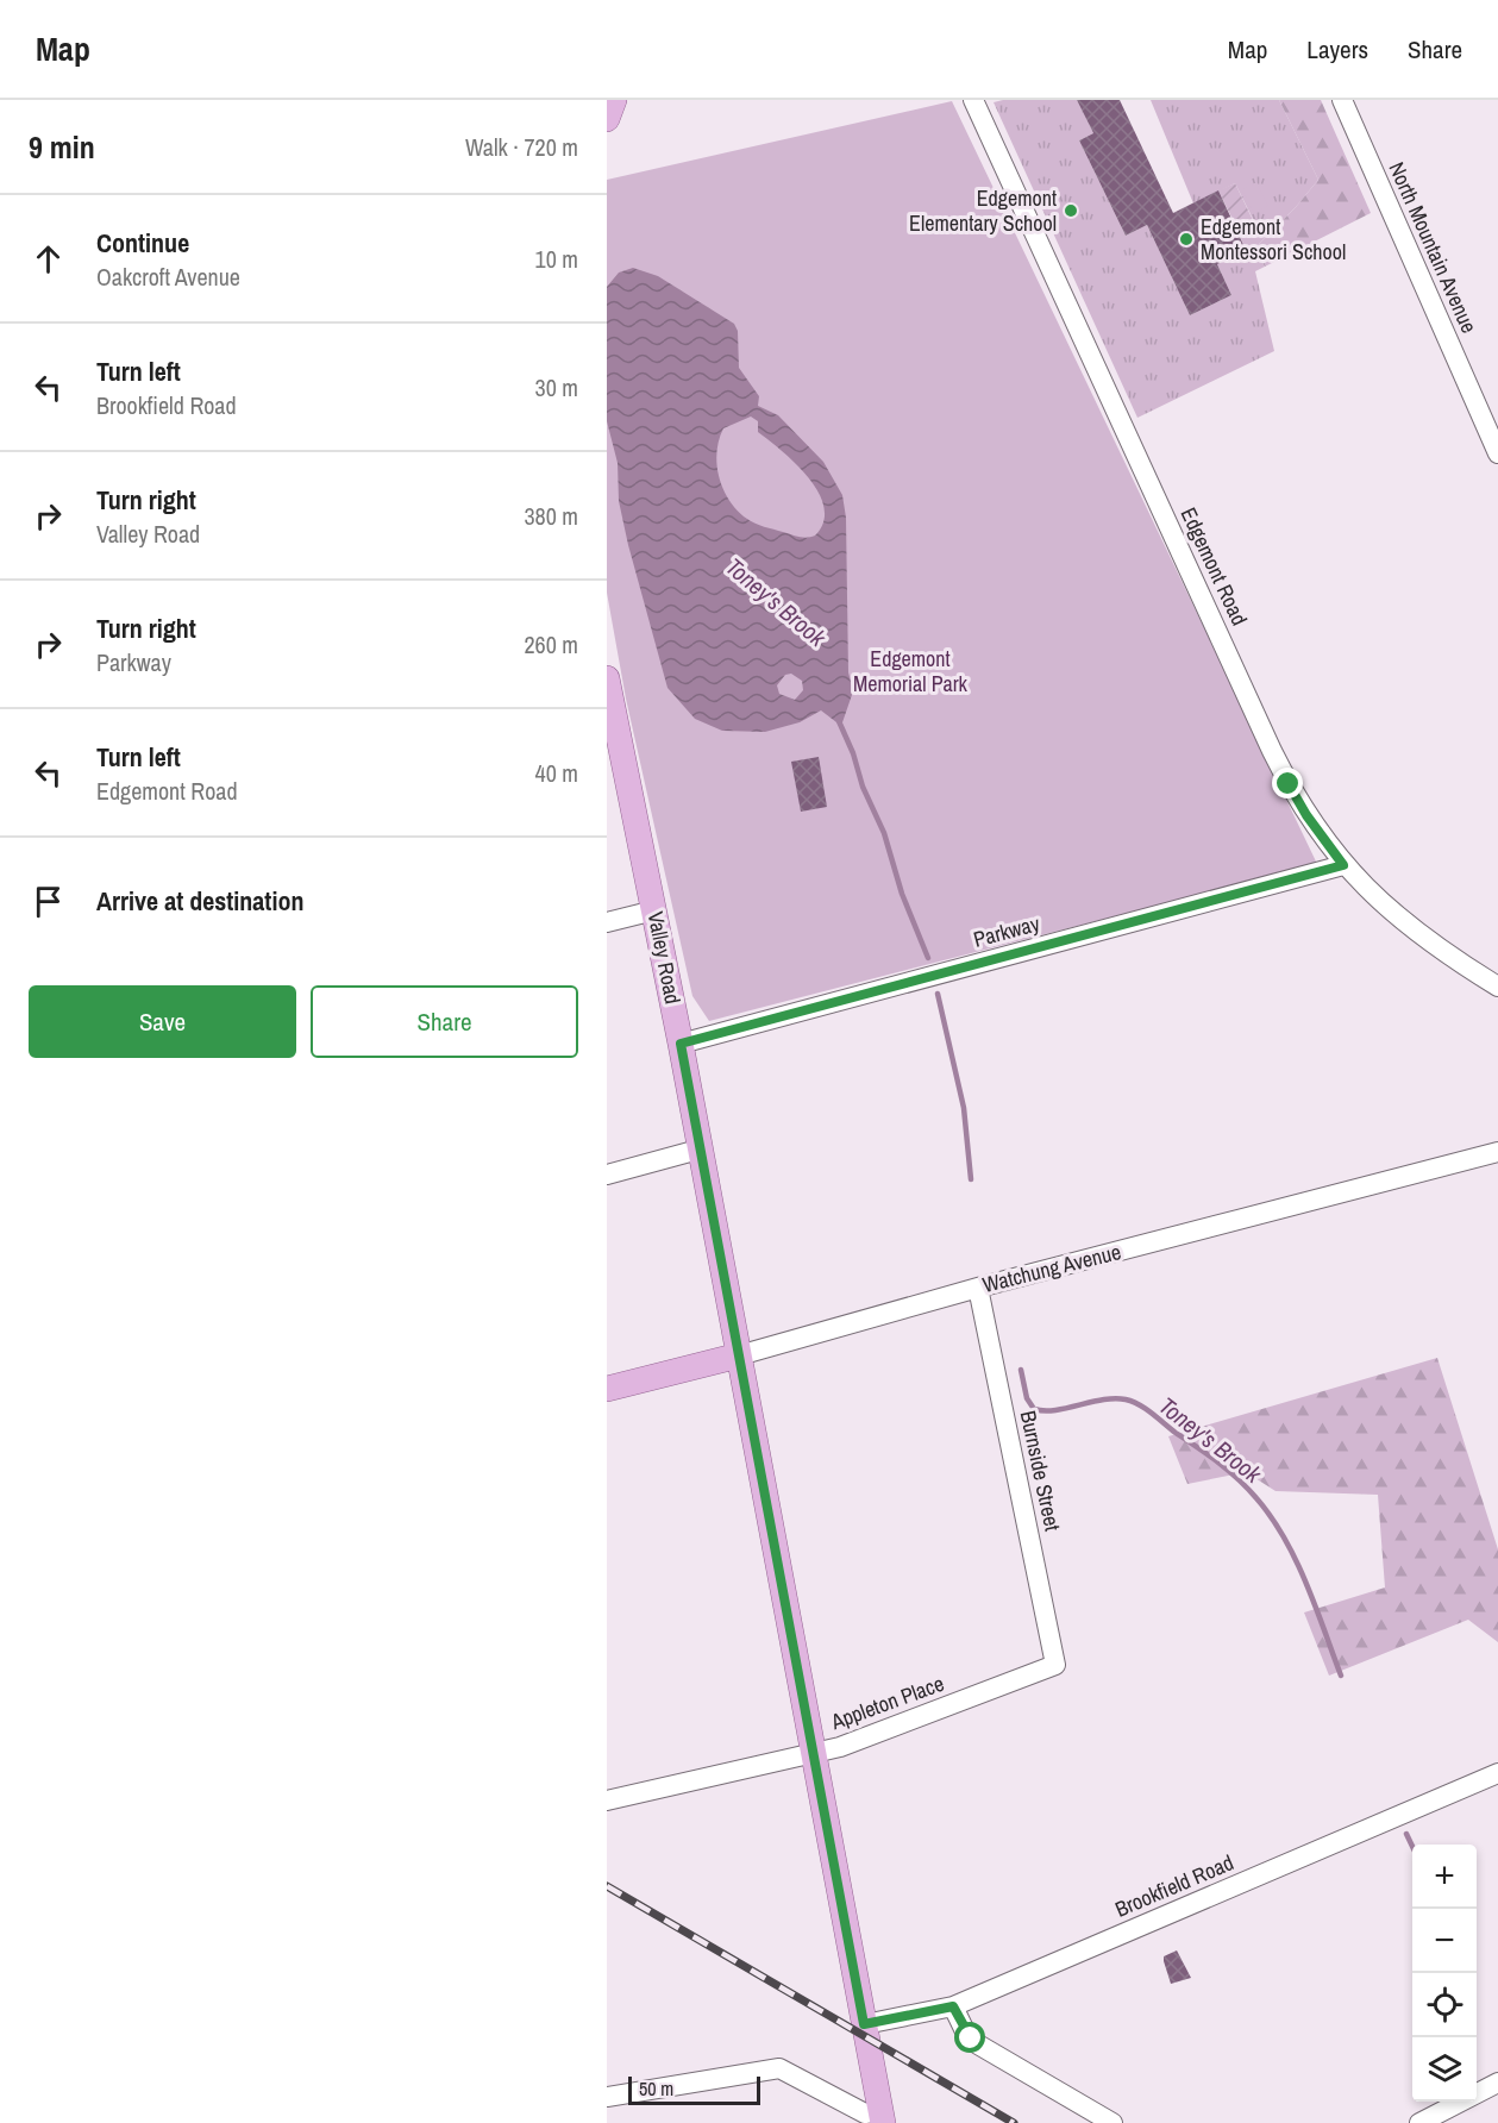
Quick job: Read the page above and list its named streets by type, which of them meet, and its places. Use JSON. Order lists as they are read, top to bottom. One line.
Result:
{"streets":{"main road":["Valley Road","Watchung Avenue"],"street":["North Mountain Avenue","Edgemont Road","Parkway","Burnside Street","Appleton Place","Brookfield Road"]},"crossings":[["Edgemont Road","Parkway"],["Parkway","Valley Road"],["Valley Road","Watchung Avenue"],["Valley Road","Appleton Place"],["Valley Road","Brookfield Road"],["Watchung Avenue","Burnside Street"],["Burnside Street","Appleton Place"]],"water":["Toney's Brook"],"parks":["Edgemont Memorial Park"],"places":["Edgemont Elementary School","Edgemont Montessori School"],"scale_bar":"50 m","page":{"header":"Map","nav":["Map","Layers","Share"],"heading":["9 min","Walk · 720 m"],"list":[["Continue","Oakcroft Avenue","10 m"],["Turn left","Brookfield Road","30 m"],["Turn right","Valley Road","380 m"],["Turn right","Parkway","260 m"],["Turn left","Edgemont Road","40 m"],"Arrive at destination"],"buttons":["Save","Share"],"map_buttons":["+","−"],"scale":"50 m"}}
